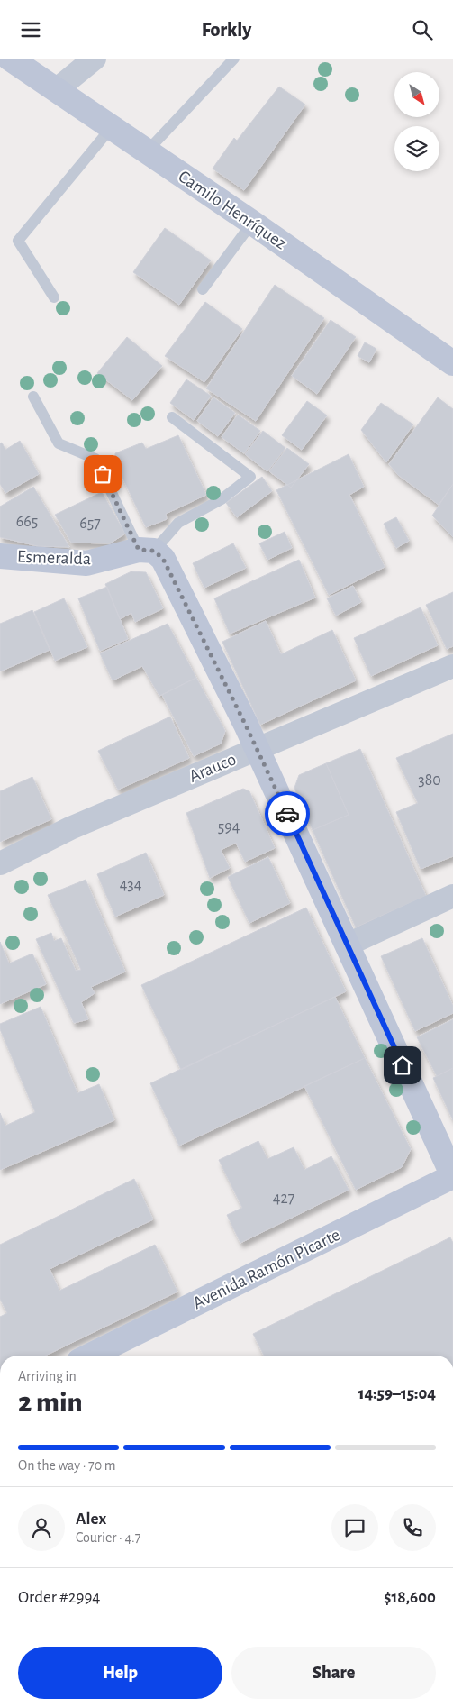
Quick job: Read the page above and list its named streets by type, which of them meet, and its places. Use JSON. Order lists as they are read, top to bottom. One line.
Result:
{"streets":{"street":["Camilo Henríquez","Esmeralda","Arauco","Avenida Ramón Picarte"]},"house_numbers":["665","657","380","594","434","427"],"north":"bottom right","page":{"header":"Forkly","heading":["2 min","Arriving in","14:59–15:04"],"panel":["Alex","Courier · 4.7","Order #2994","$18,600"],"bar":"On the way · 70 m","buttons":["Help","Share"]}}
